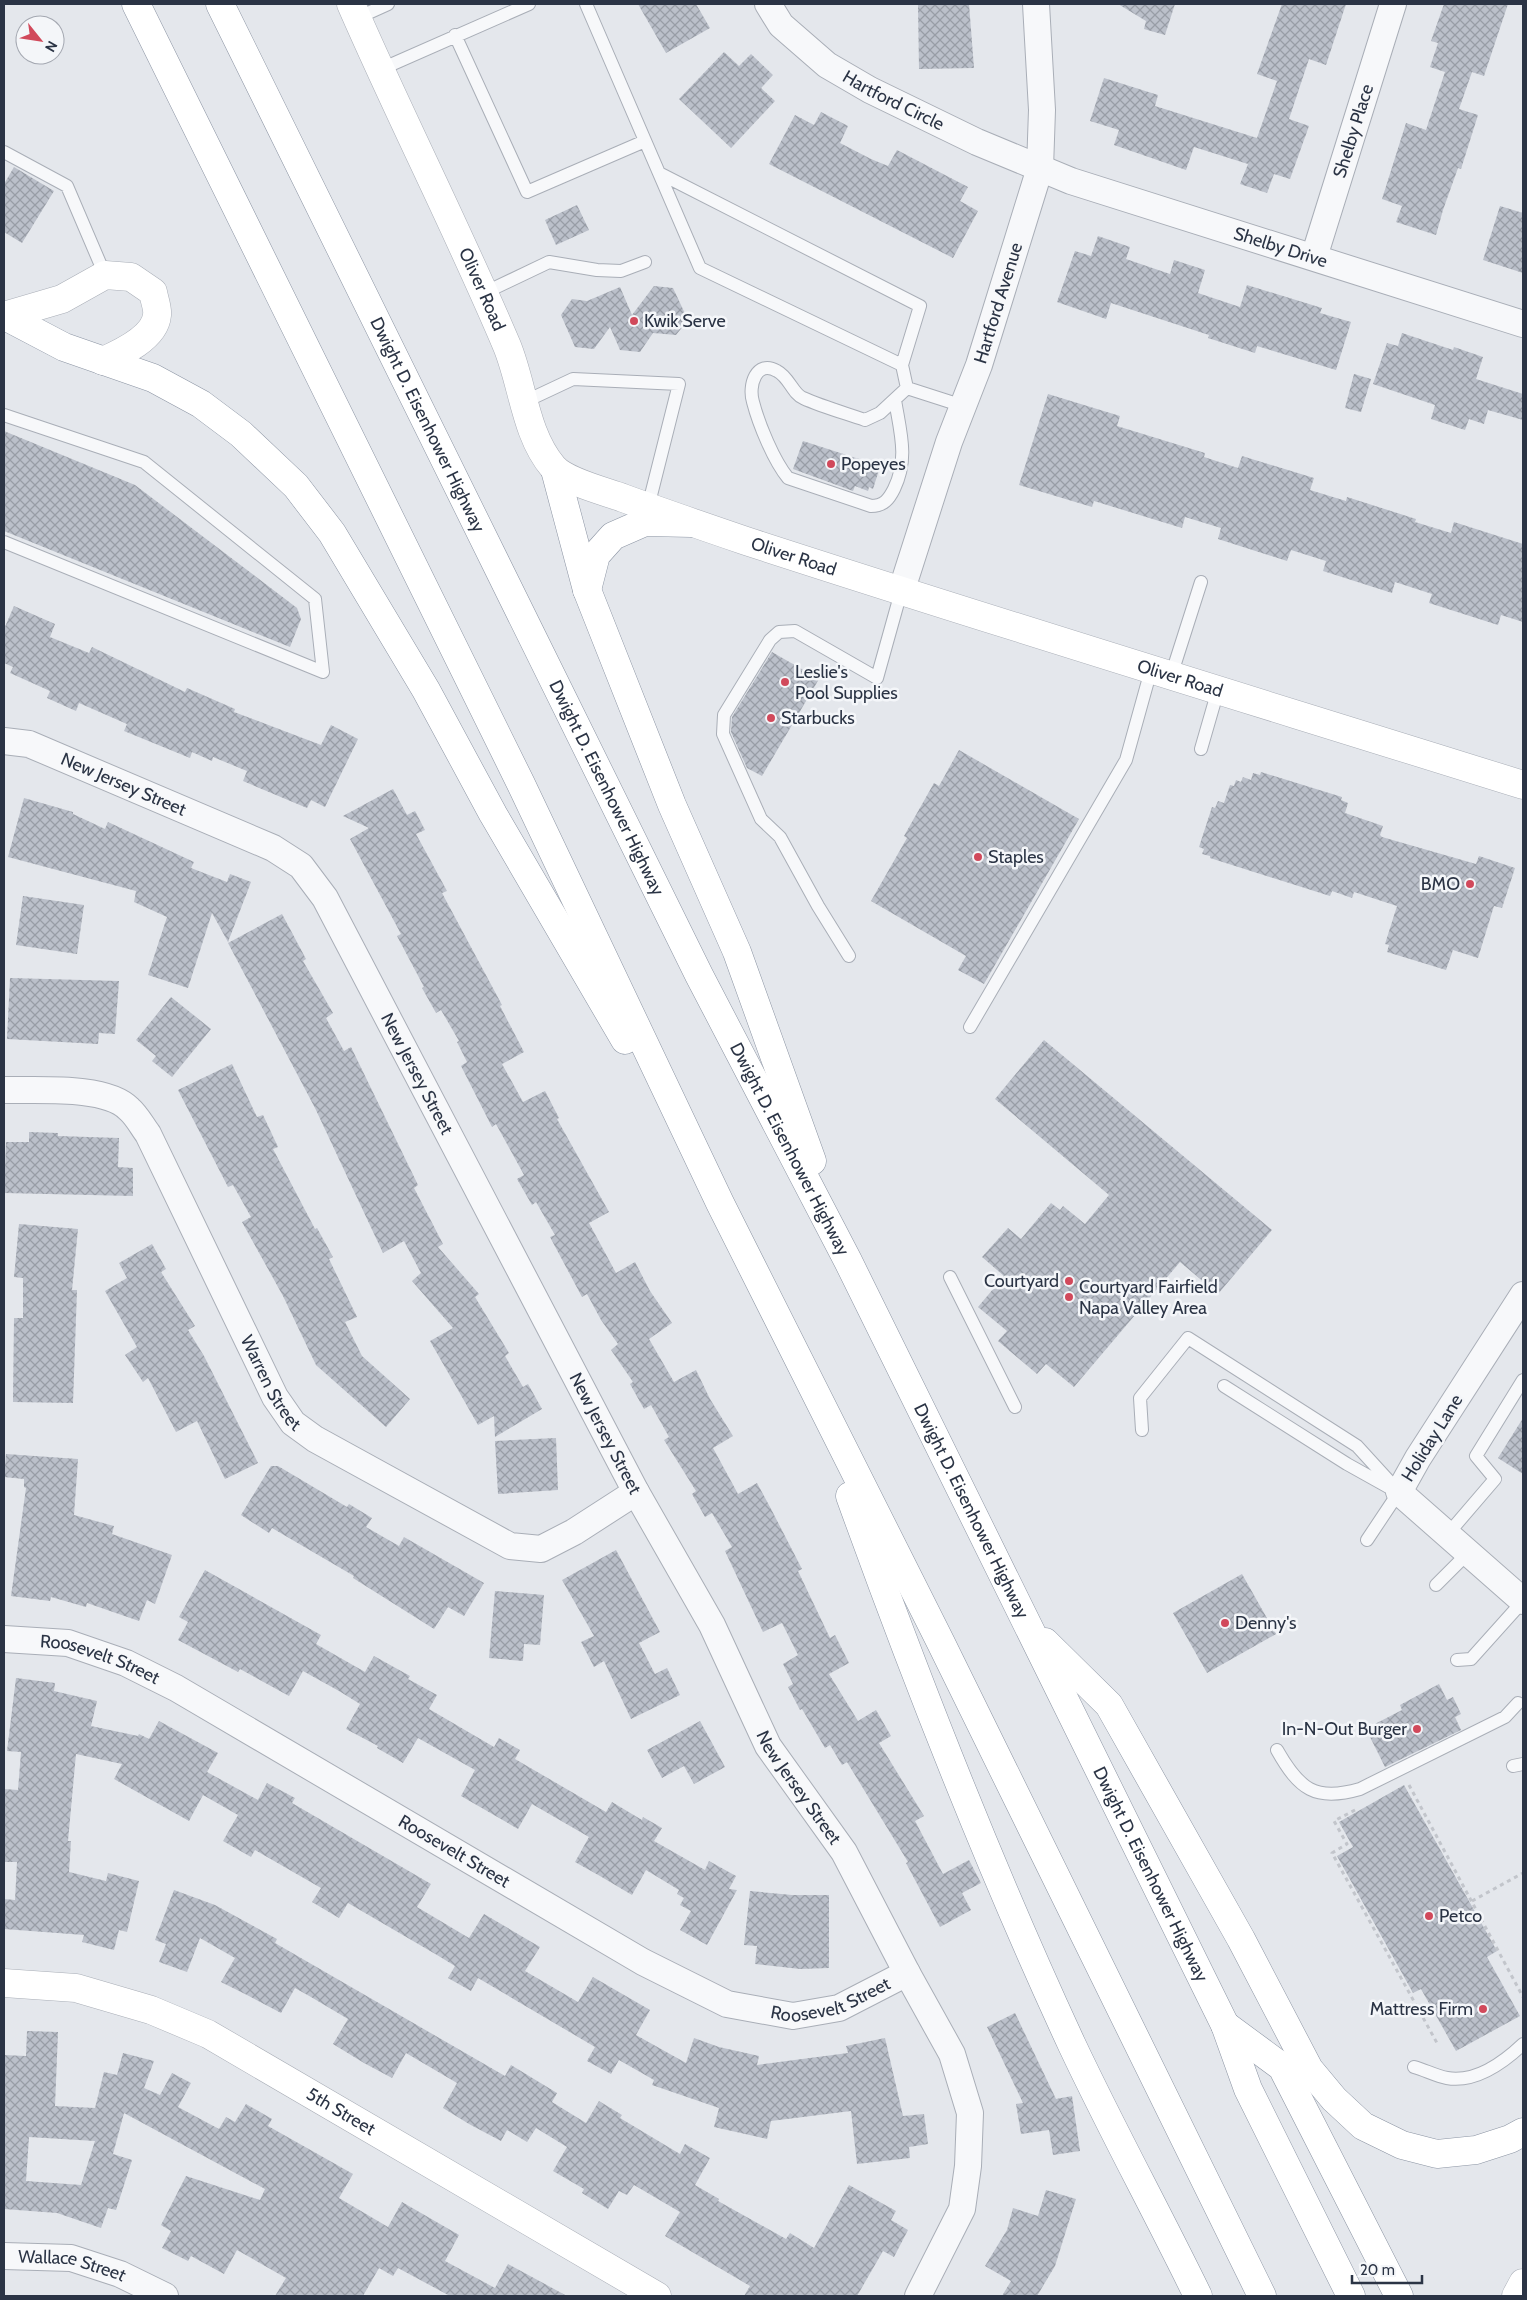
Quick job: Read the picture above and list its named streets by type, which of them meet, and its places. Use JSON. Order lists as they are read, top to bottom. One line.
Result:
{"streets":{"main road":["Oliver Road","Dwight D. Eisenhower Highway","5th Street"],"street":["Hartford Circle","Shelby Place","Shelby Drive","Hartford Avenue","New Jersey Street","Warren Street","Holiday Lane","Roosevelt Street","Wallace Street"]},"crossings":[["Hartford Circle","Shelby Drive"],["Hartford Circle","Hartford Avenue"],["Shelby Place","Shelby Drive"],["Shelby Drive","Hartford Avenue"],["Oliver Road","Hartford Avenue"],["New Jersey Street","Warren Street"],["New Jersey Street","Roosevelt Street"]],"places":["Kwik Serve","Popeyes","Leslie's Pool Supplies","Starbucks","Staples","BMO","Courtyard","Courtyard Fairfield Napa Valley Area","Denny's","In-N-Out Burger","Petco","Mattress Firm"],"scale_bar":"20 m","north":"bottom right"}
